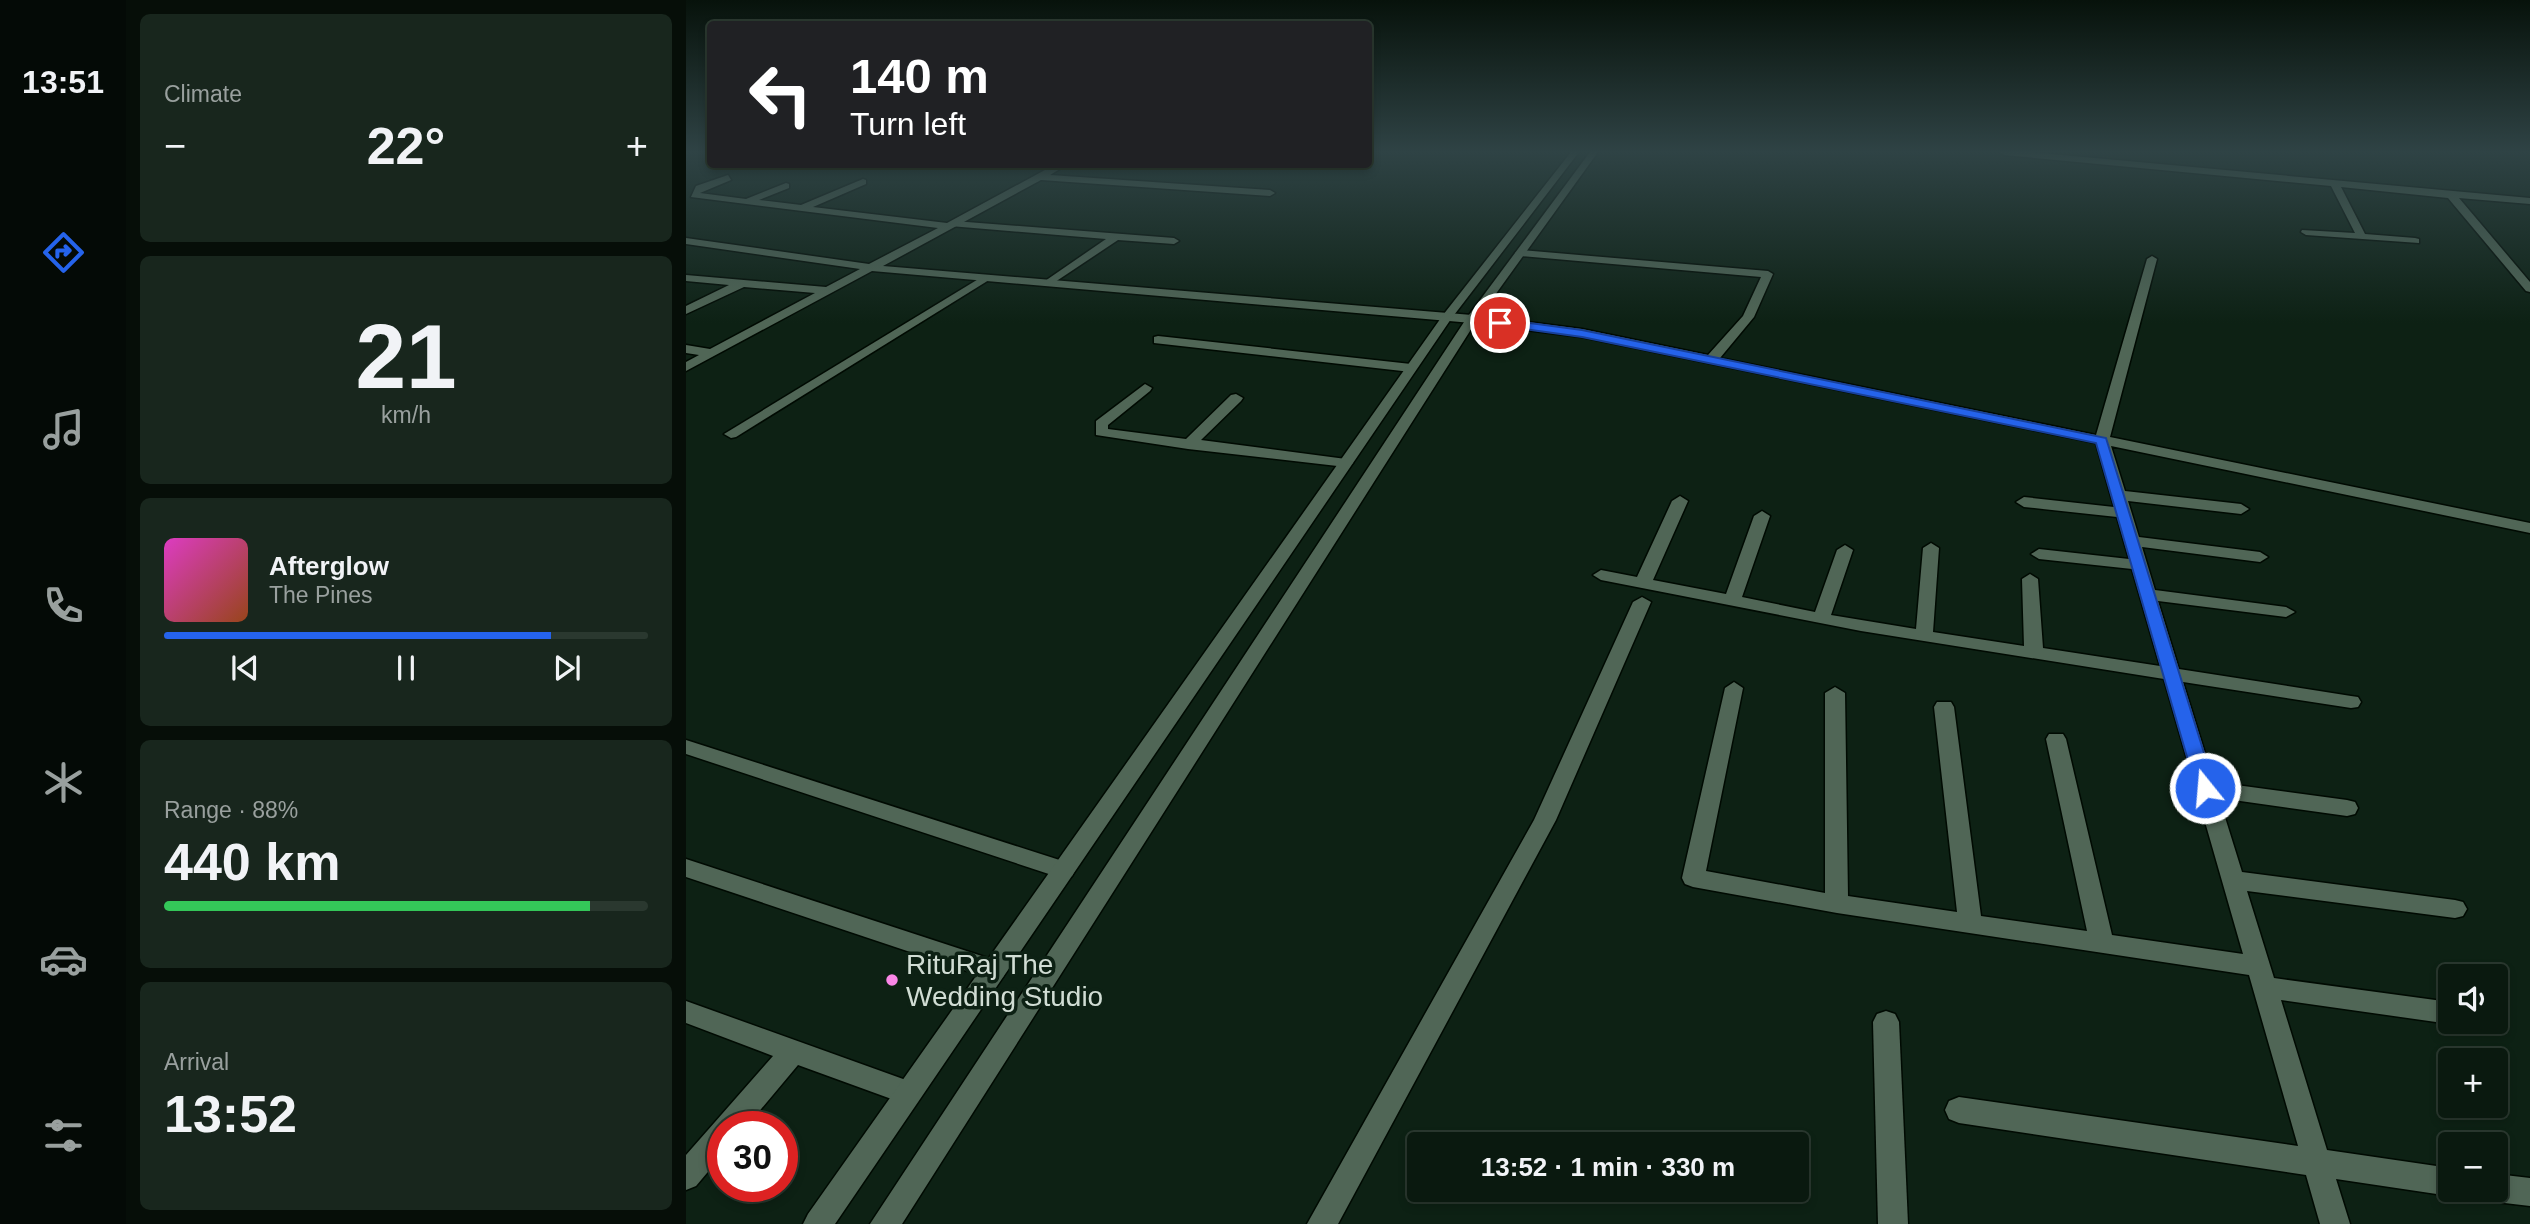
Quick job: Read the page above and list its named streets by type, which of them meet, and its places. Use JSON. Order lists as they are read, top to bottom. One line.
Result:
{"places":["RituRaj The Wedding Studio"],"page":{"tabs":"13:51","tile":["Climate",["21","km/h"],["Range · 88%","440 km"],["Arrival","13:52"]],"turn":["140 m","Turn left"],"heat":["−","22°","+"],"song":["Afterglow","The Pines"],"map_buttons":["+","−"],"limit":"30","trip":"13:52 · 1 min · 330 m"}}
